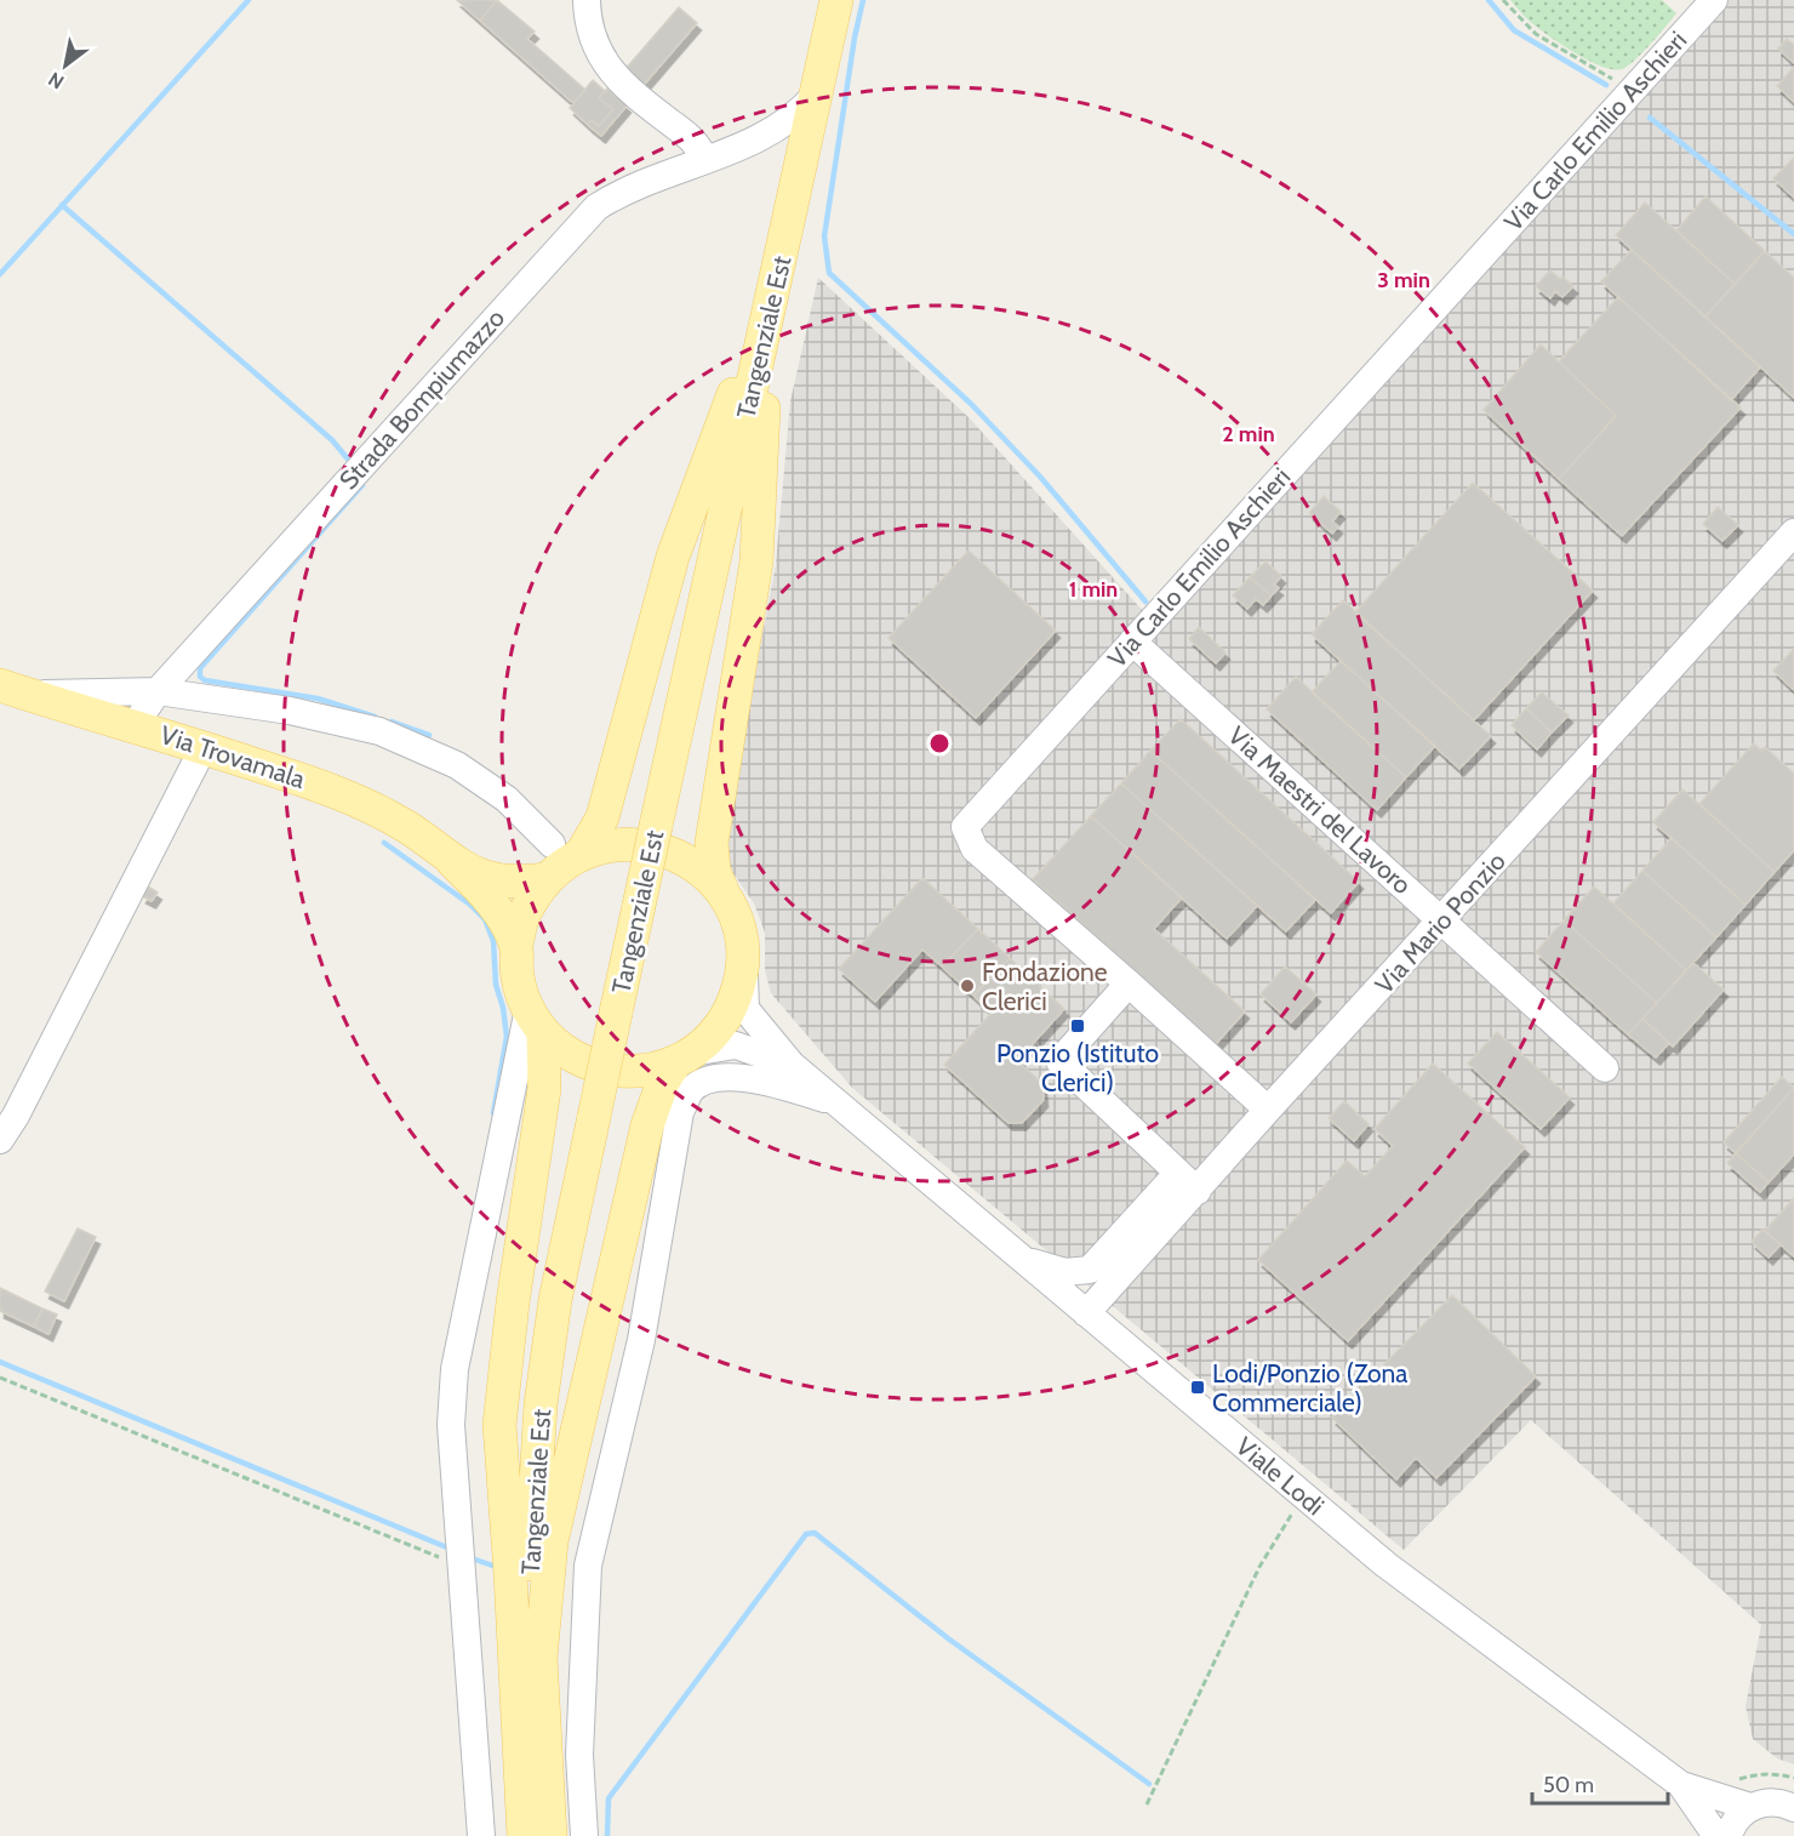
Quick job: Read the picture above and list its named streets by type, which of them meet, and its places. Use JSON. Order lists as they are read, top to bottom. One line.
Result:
{"streets":{"main road":["Tangenziale Est","Via Trovamala"],"street":["Via Carlo Emilio Aschieri","Strada Bompiumazzo","Via Maestri del Lavoro","Via Mario Ponzio","Viale Lodi"]},"crossings":[["Via Carlo Emilio Aschieri","Via Maestri del Lavoro"],["Via Carlo Emilio Aschieri","Via Mario Ponzio"],["Tangenziale Est","Strada Bompiumazzo"],["Strada Bompiumazzo","Via Trovamala"],["Via Trovamala","Viale Lodi"],["Via Maestri del Lavoro","Via Mario Ponzio"],["Via Mario Ponzio","Viale Lodi"]],"places":{"other":["Fondazione Clerici"],"transit":["Ponzio (Istituto Clerici)","Lodi/Ponzio (Zona Commerciale)"]},"scale_bar":"50 m","north":"bottom left","rings":["3 min","2 min","1 min"]}
